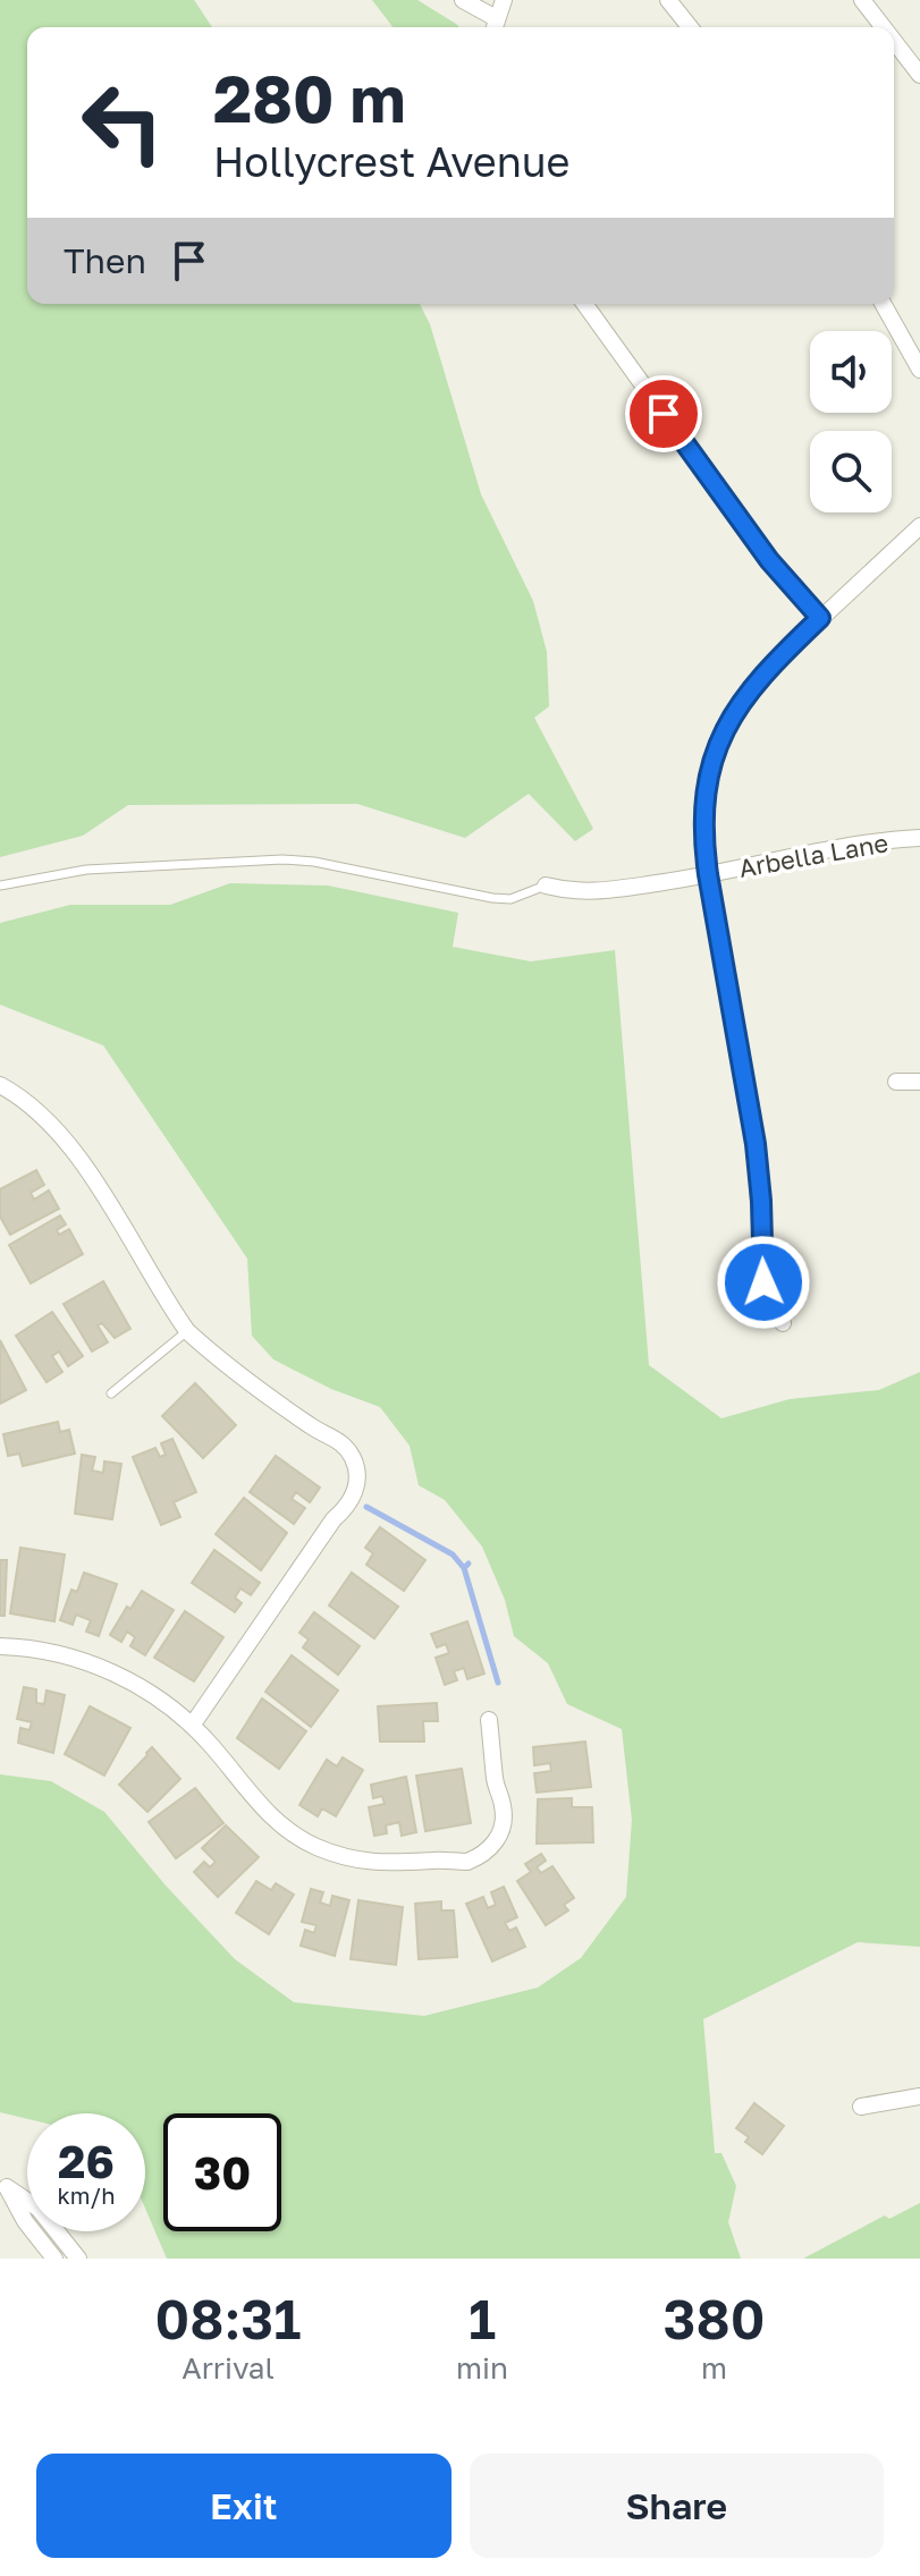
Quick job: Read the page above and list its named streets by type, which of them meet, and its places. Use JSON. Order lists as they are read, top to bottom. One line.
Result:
{"streets":{"street":["Arbella Lane"]},"page":{"turn":["280 m","Hollycrest Avenue"],"then":"Then","speed":"26 km/h","limit":"30","eta":["08:31","Arrival","1","min","380","m"],"buttons":["Exit","Share"]}}
